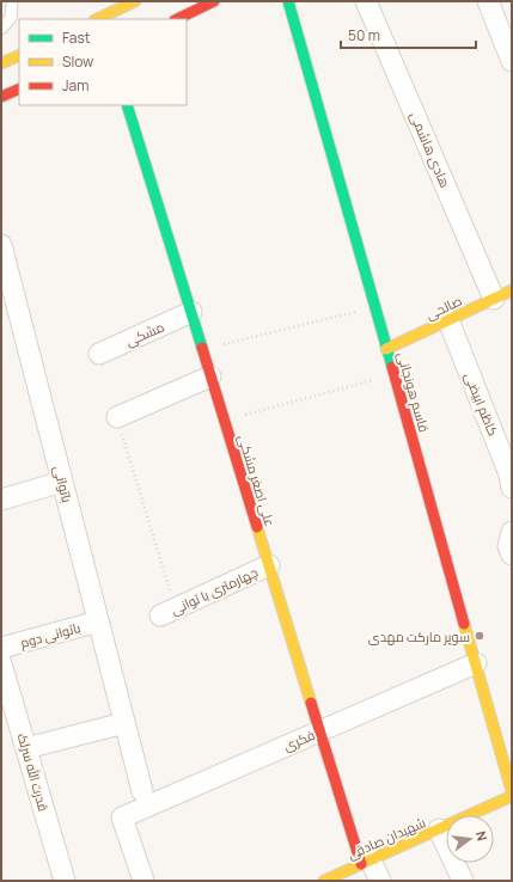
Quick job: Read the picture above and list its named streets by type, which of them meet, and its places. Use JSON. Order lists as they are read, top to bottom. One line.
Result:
{"streets":{"street":["هادی هاشمی","صالحی","مشکی","قاسم هونجانی","کاظم ابیضی","علی اصغر مشکی","باتوانی","چهارمتری با توانی","باتوانی دوم","فکری","قدرت الله سرلک","شهیدان صادقی"]},"crossings":[["هادی هاشمی","صالحی"],["صالحی","قاسم هونجانی"],["صالحی","کاظم ابیضی"],["مشکی","علی اصغر مشکی"],["قاسم هونجانی","فکری"],["علی اصغر مشکی","چهارمتری با توانی"],["علی اصغر مشکی","فکری"],["علی اصغر مشکی","شهیدان صادقی"],["باتوانی","باتوانی دوم"]],"places":["سوپر مارکت مهدی"],"legend":["Fast","Slow","Jam"],"scale_bar":"50 m","north":"right"}
